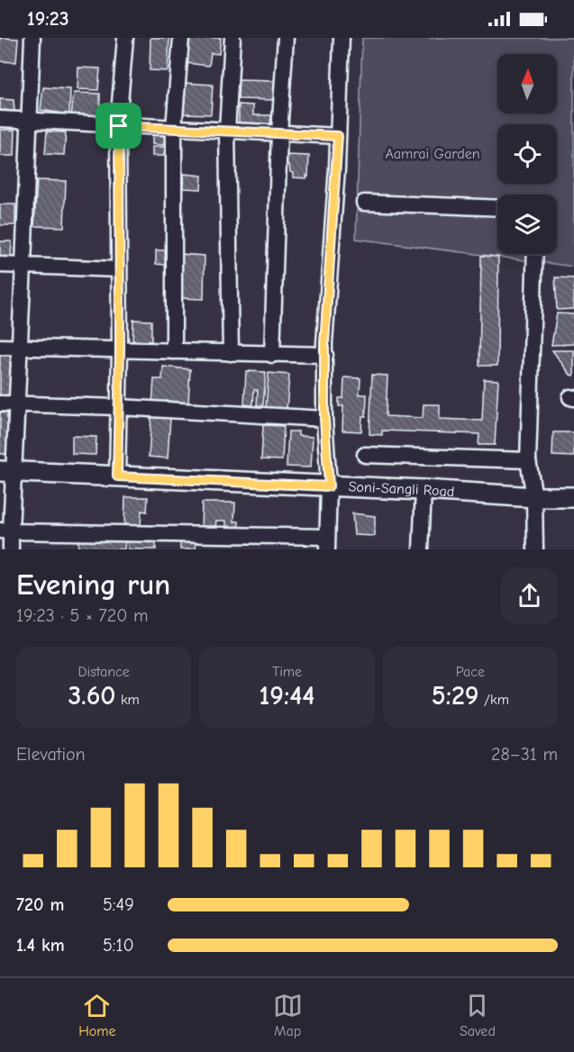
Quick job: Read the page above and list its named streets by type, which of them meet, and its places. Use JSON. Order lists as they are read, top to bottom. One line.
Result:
{"streets":{"main road":["Soni-Sangli Road"]},"parks":["Aamrai Garden"],"north":"top","page":{"status":"19:23","heading":["Evening run","19:23 · 5 × 720 m"],"stats":[["Distance","3.60 km"],["Time","19:44"],["Pace","5:29 /km"]],"chart":["Elevation","28–31 m"],"list":[{"name":"720 m","note":"5:49"},{"name":"1.4 km","note":"5:10"}],"tabs":["Home","Map","Saved"]}}
